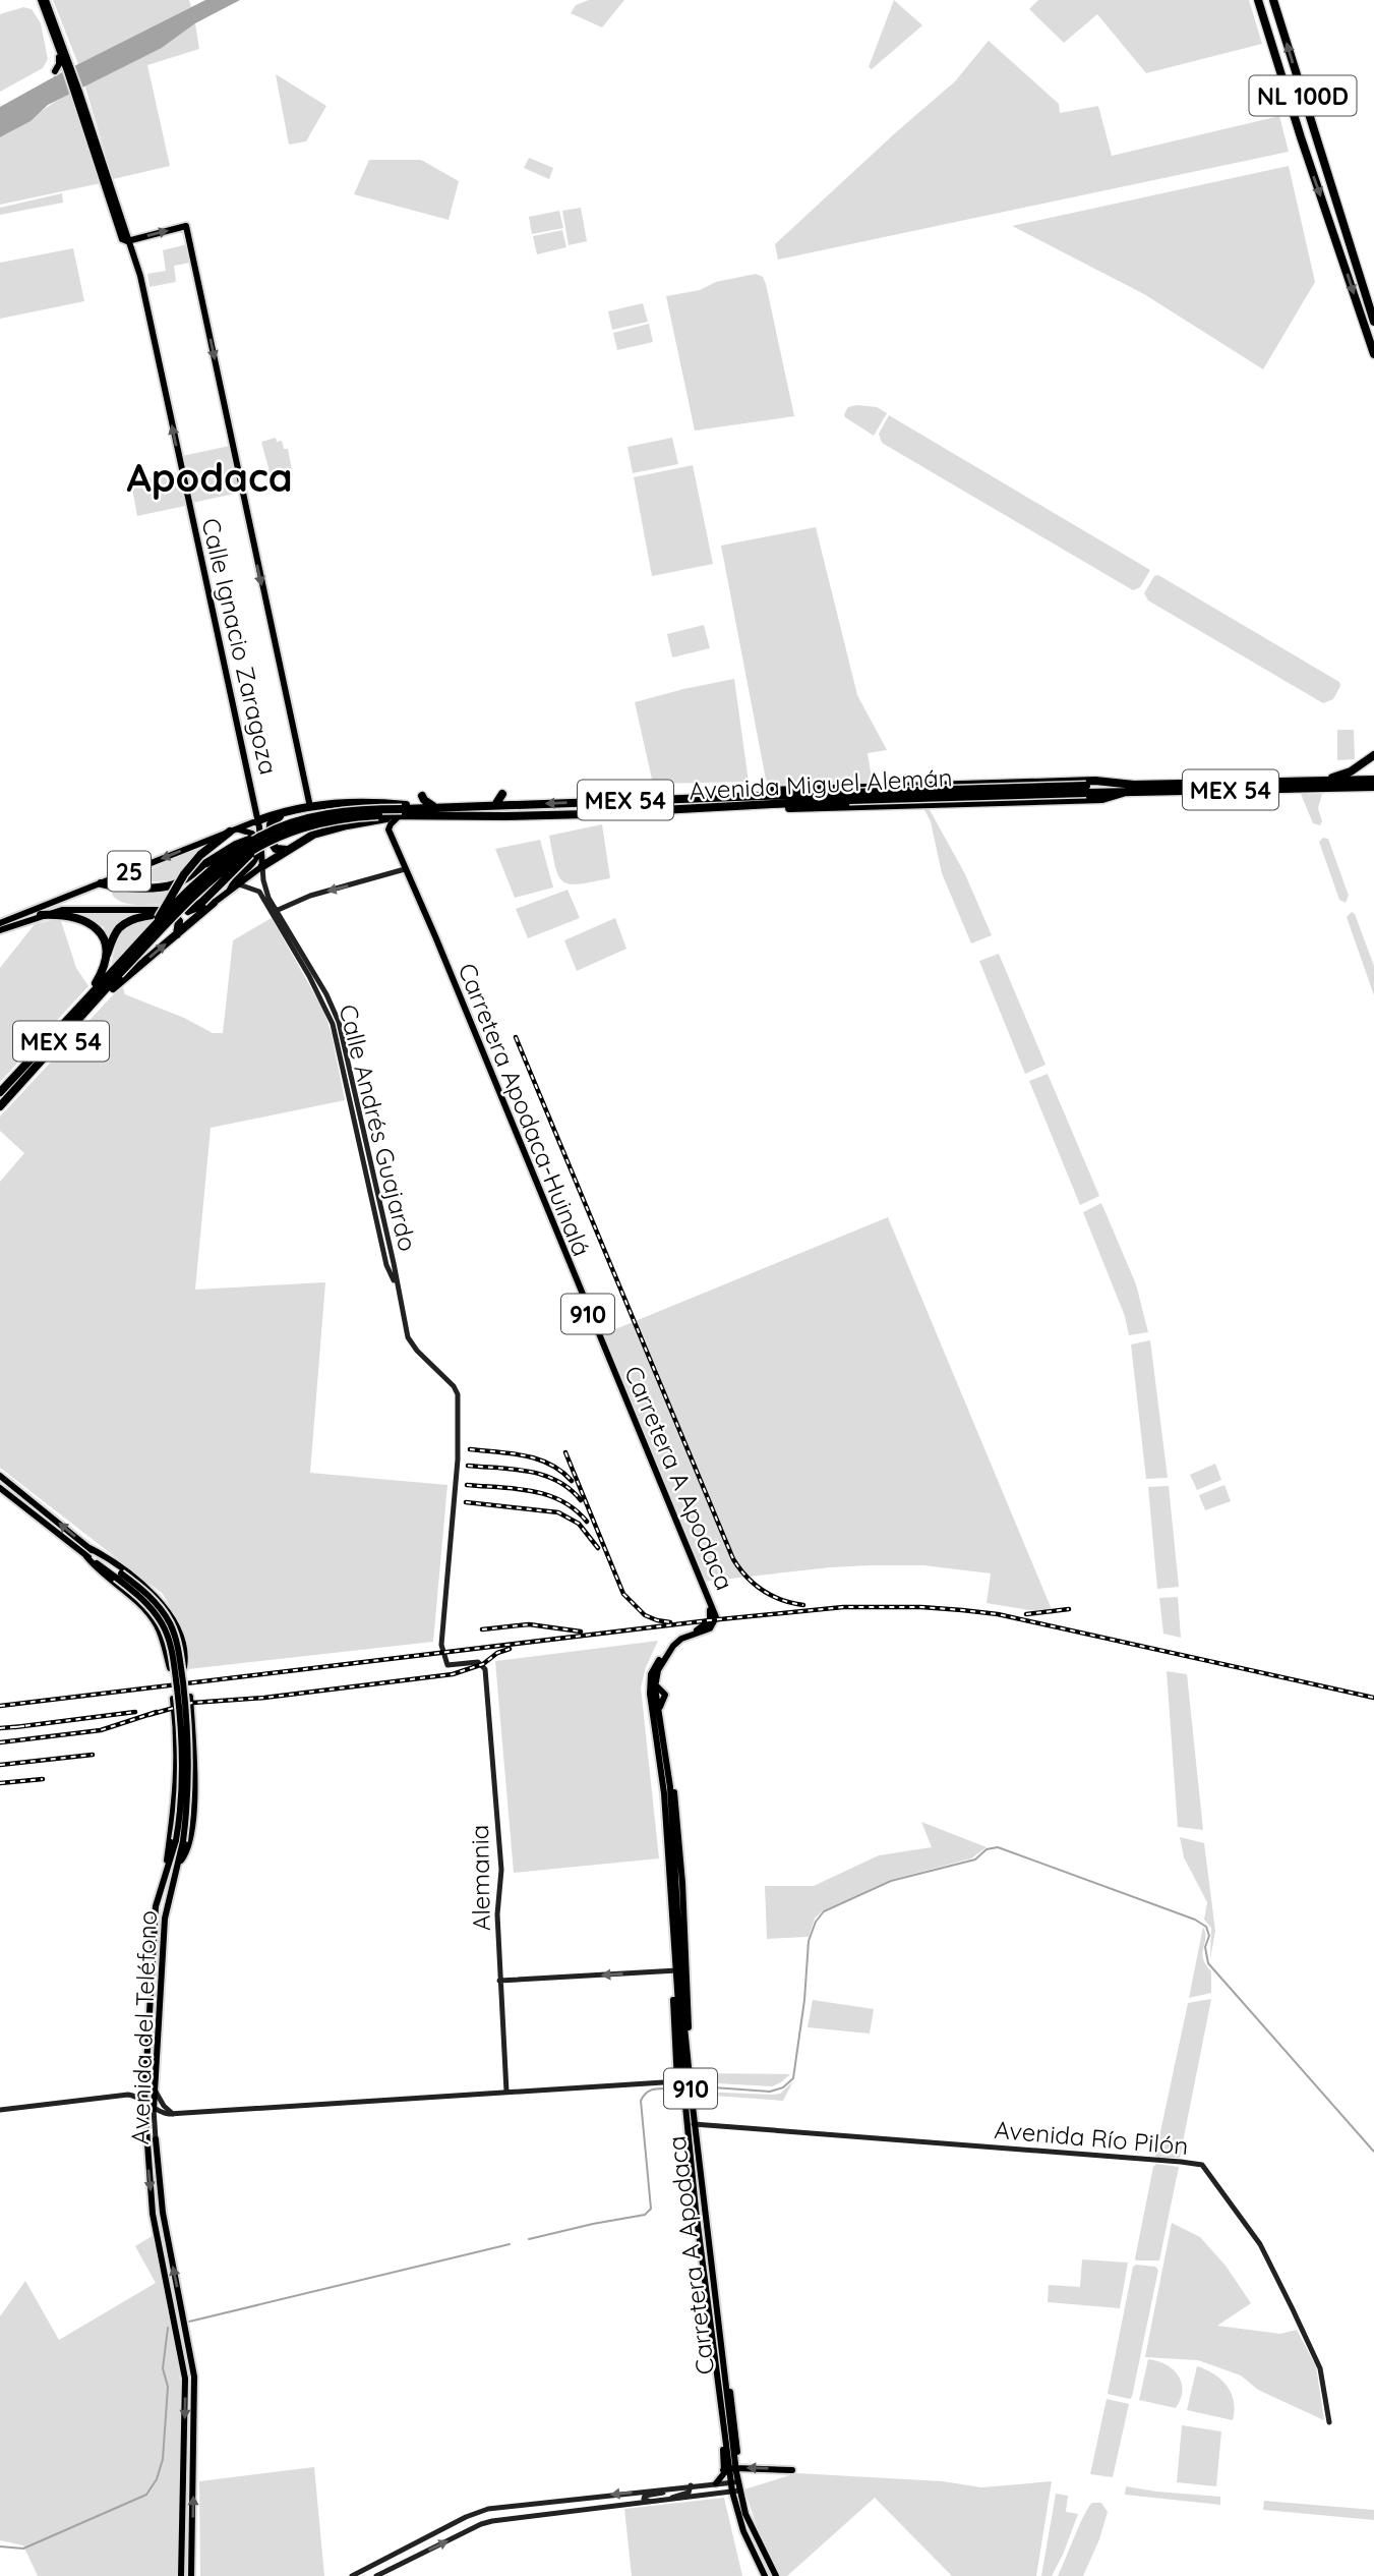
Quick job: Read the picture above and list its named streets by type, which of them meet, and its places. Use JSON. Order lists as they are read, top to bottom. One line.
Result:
{"streets":{"highway":["NL 100D","Avenida Miguel Alemán","MEX 54"],"main road":["Calle Ignacio Zaragoza","25","Carretera Apodaca-Huinalá","Calle Andrés Guajardo","910","Carretera A Apodaca","Alemania","Avenida del Teléfono","Avenida Río Pilón"]},"crossings":[["Calle Ignacio Zaragoza","25"],["Calle Ignacio Zaragoza","Calle Andrés Guajardo"],["Carretera Apodaca-Huinalá","910"],["Carretera Apodaca-Huinalá","Carretera A Apodaca"],["Calle Andrés Guajardo","Alemania"],["910","Carretera A Apodaca"],["Carretera A Apodaca","Avenida Río Pilón"]],"districts":["Apodaca"]}
